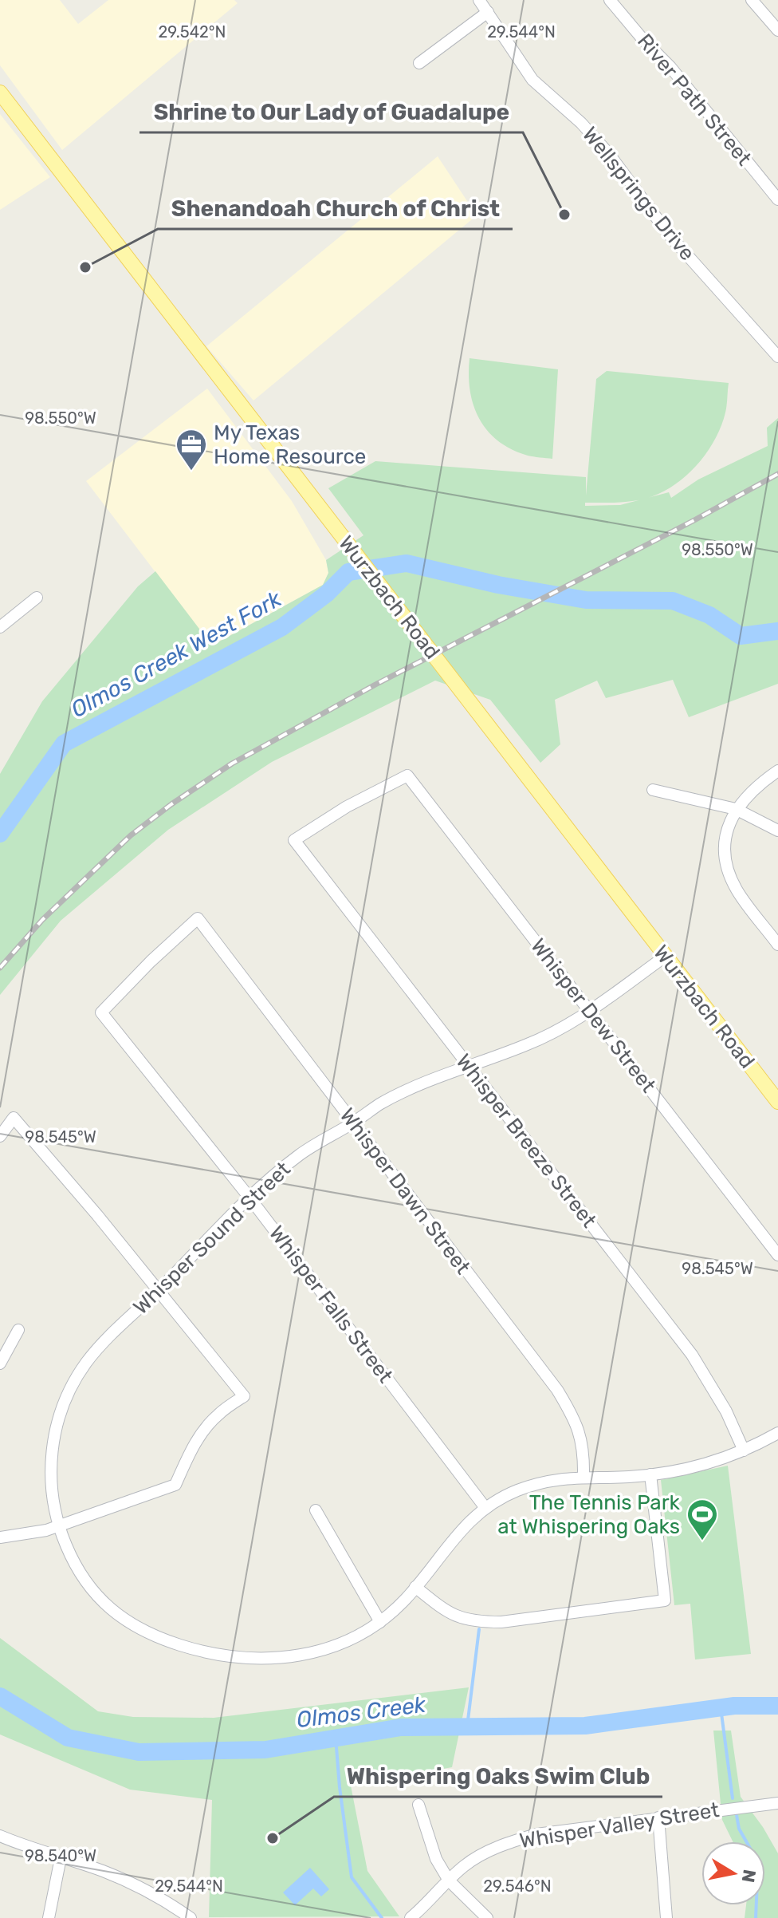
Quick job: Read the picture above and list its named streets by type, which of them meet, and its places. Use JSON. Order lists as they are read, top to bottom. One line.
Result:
{"streets":{"main road":["Wurzbach Road"],"street":["River Path Street","Wellsprings Drive","Whisper Dew Street","Whisper Breeze Street","Whisper Dawn Street","Whisper Sound Street","Whisper Falls Street","Whisper Valley Street"]},"crossings":[["Wurzbach Road","Whisper Sound Street"],["Whisper Dew Street","Whisper Breeze Street"],["Whisper Dew Street","Whisper Sound Street"],["Whisper Breeze Street","Whisper Sound Street"],["Whisper Dawn Street","Whisper Sound Street"],["Whisper Dawn Street","Whisper Falls Street"],["Whisper Sound Street","Whisper Falls Street"]],"water":["Olmos Creek West Fork","Olmos Creek"],"places":{"other":["Shrine to Our Lady of Guadalupe","Shenandoah Church of Christ","Whispering Oaks Swim Club"],"office":["My Texas Home Resource"],"sports":["The Tennis Park at Whispering Oaks"]},"north":"right","coordinates":["29.544°N","29.542°N","98.550°W","98.545°W","98.540°W","29.546°N"]}
